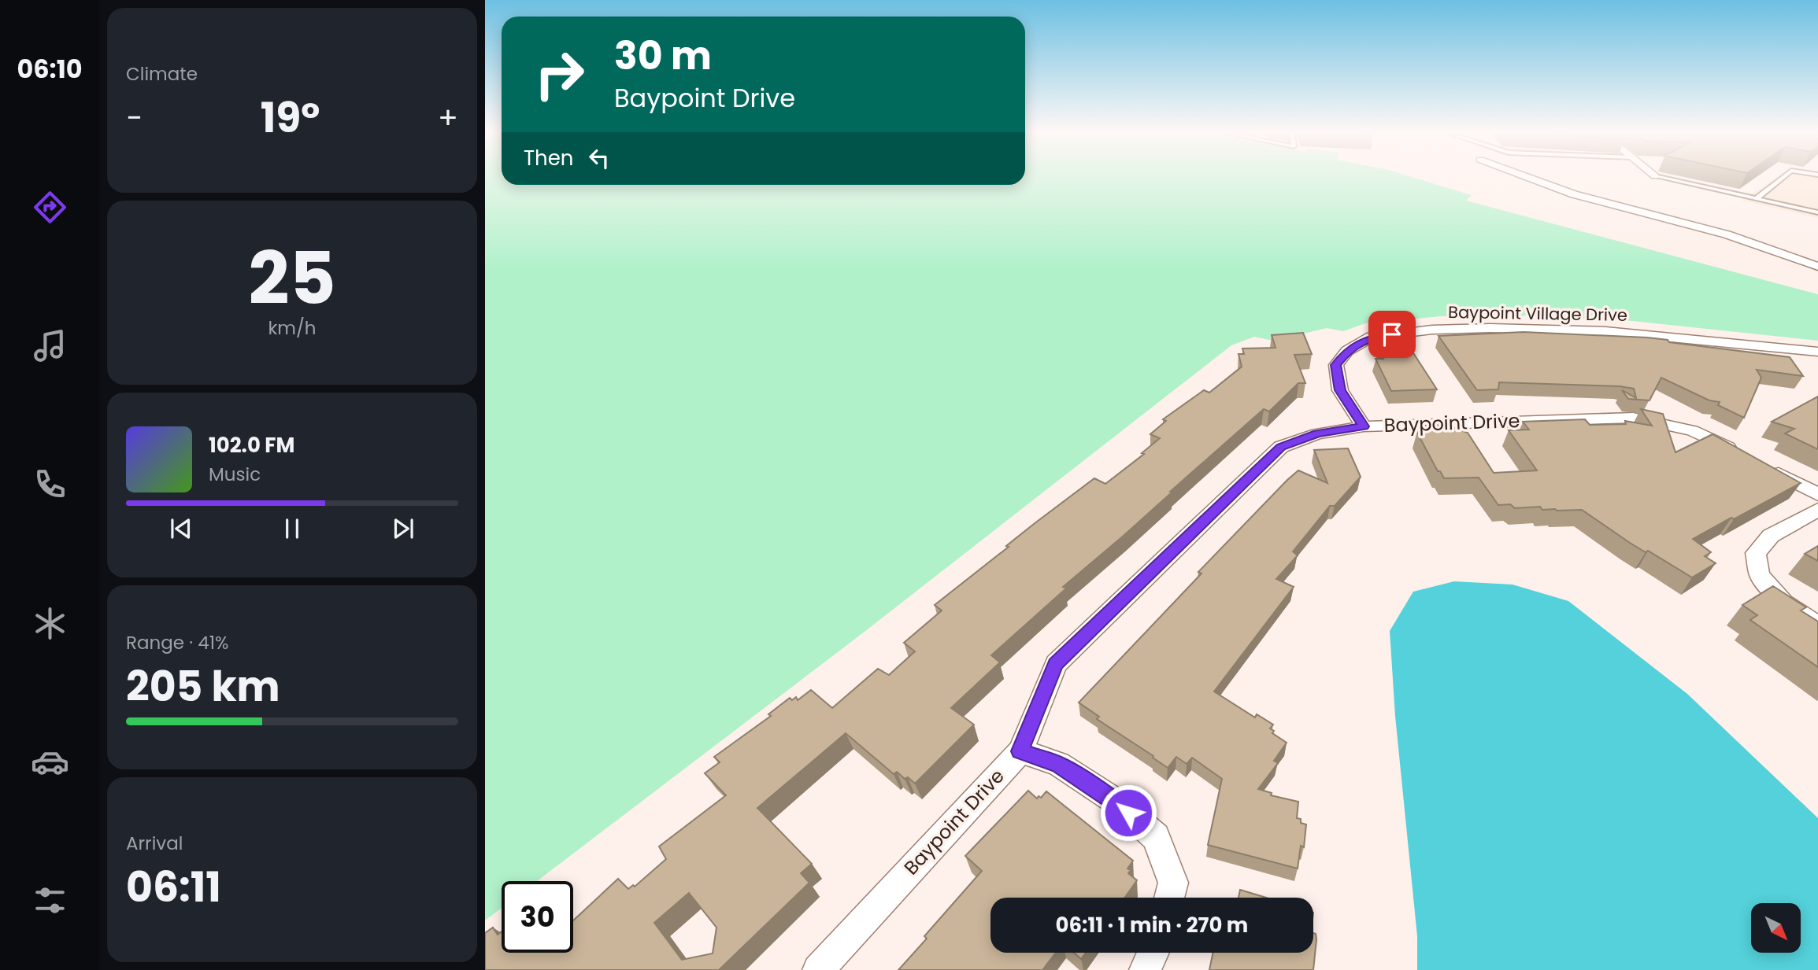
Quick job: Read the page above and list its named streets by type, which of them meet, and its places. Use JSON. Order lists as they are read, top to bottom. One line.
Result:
{"streets":{"street":["Baypoint Village Drive","Baypoint Drive"]},"crossings":[["Baypoint Village Drive","Baypoint Drive"]],"north":"bottom right","page":{"tabs":"06:10","tile":["Climate",["25","km/h"],["Range · 41%","205 km"],["Arrival","06:11"]],"turn":["30 m","Baypoint Drive"],"heat":["−","19°","+"],"then":"Then","song":["102.0 FM","Music"],"limit":"30","trip":"06:11 · 1 min · 270 m"}}
